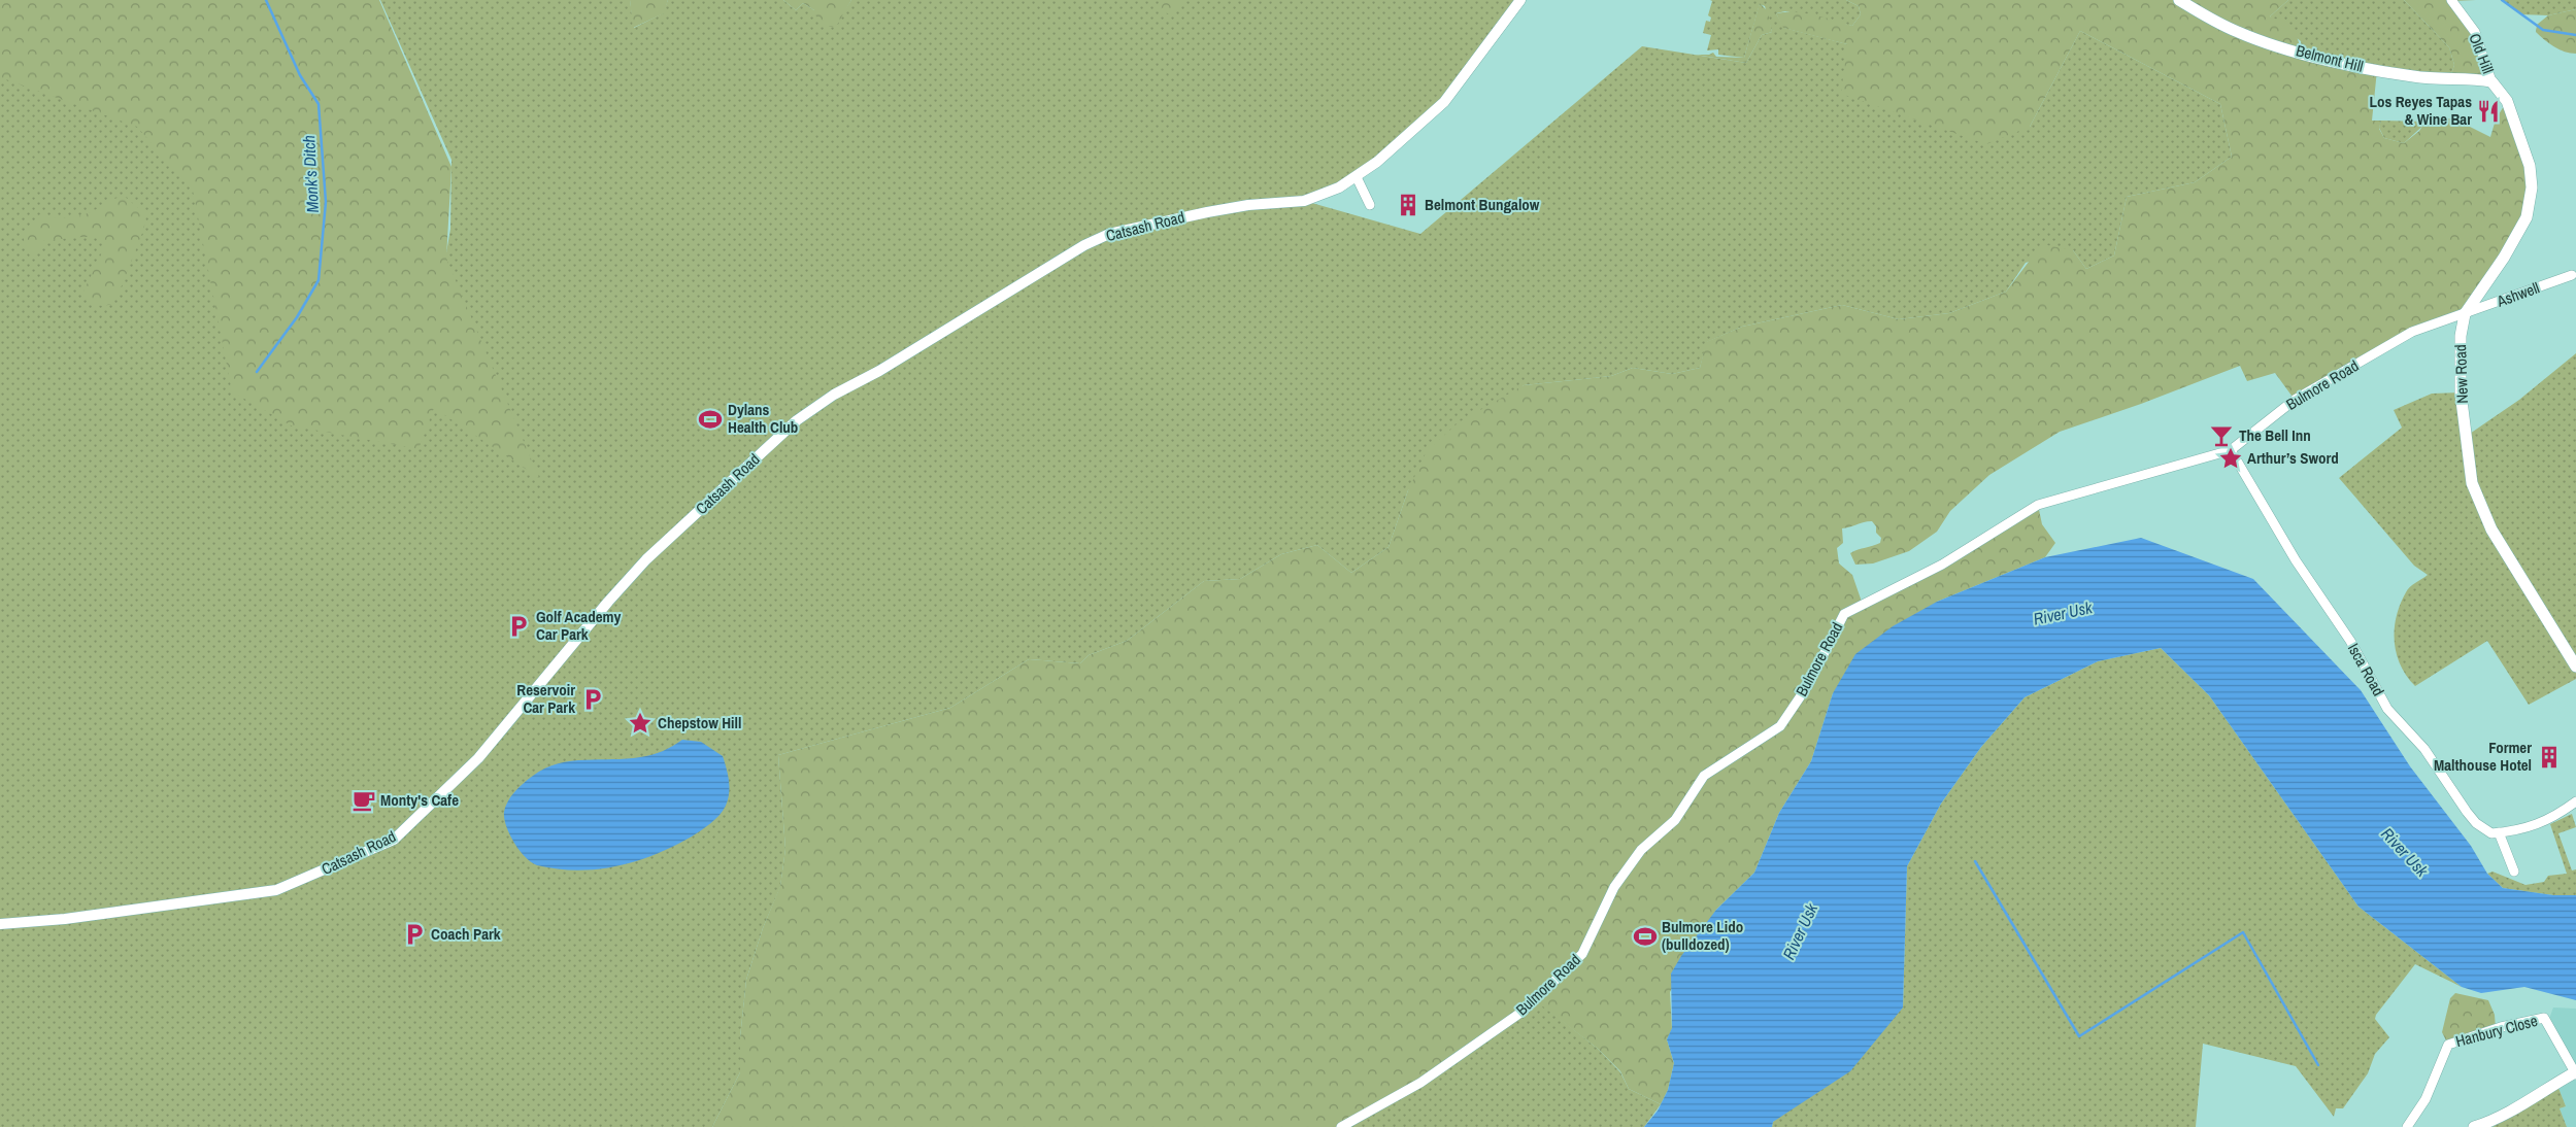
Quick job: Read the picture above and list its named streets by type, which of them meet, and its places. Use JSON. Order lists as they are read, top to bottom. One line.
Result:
{"streets":{"main road":["Belmont Hill","New Road"],"street":["Old Hill","Catsash Road","Ashwell","Bulmore Road","Isca Road","Hanbury Close"]},"crossings":[["Old Hill","Belmont Hill"],["Old Hill","New Road"],["Belmont Hill","New Road"],["Ashwell","New Road"],["Ashwell","Bulmore Road"],["New Road","Bulmore Road"],["Bulmore Road","Isca Road"]],"water":["Monk's Ditch","River Usk"],"places":{"restaurant":["Los Reyes Tapas & Wine Bar"],"building":["Belmont Bungalow","Former Malthouse Hotel"],"sports":["Dylans Health Club","Bulmore Lido (bulldozed)"],"bar":["The Bell Inn"],"place":["Arthur’s Sword","Chepstow Hill"],"parking":["Golf Academy Car Park","Reservoir Car Park","Coach Park"],"cafe":["Monty's Cafe"]}}
